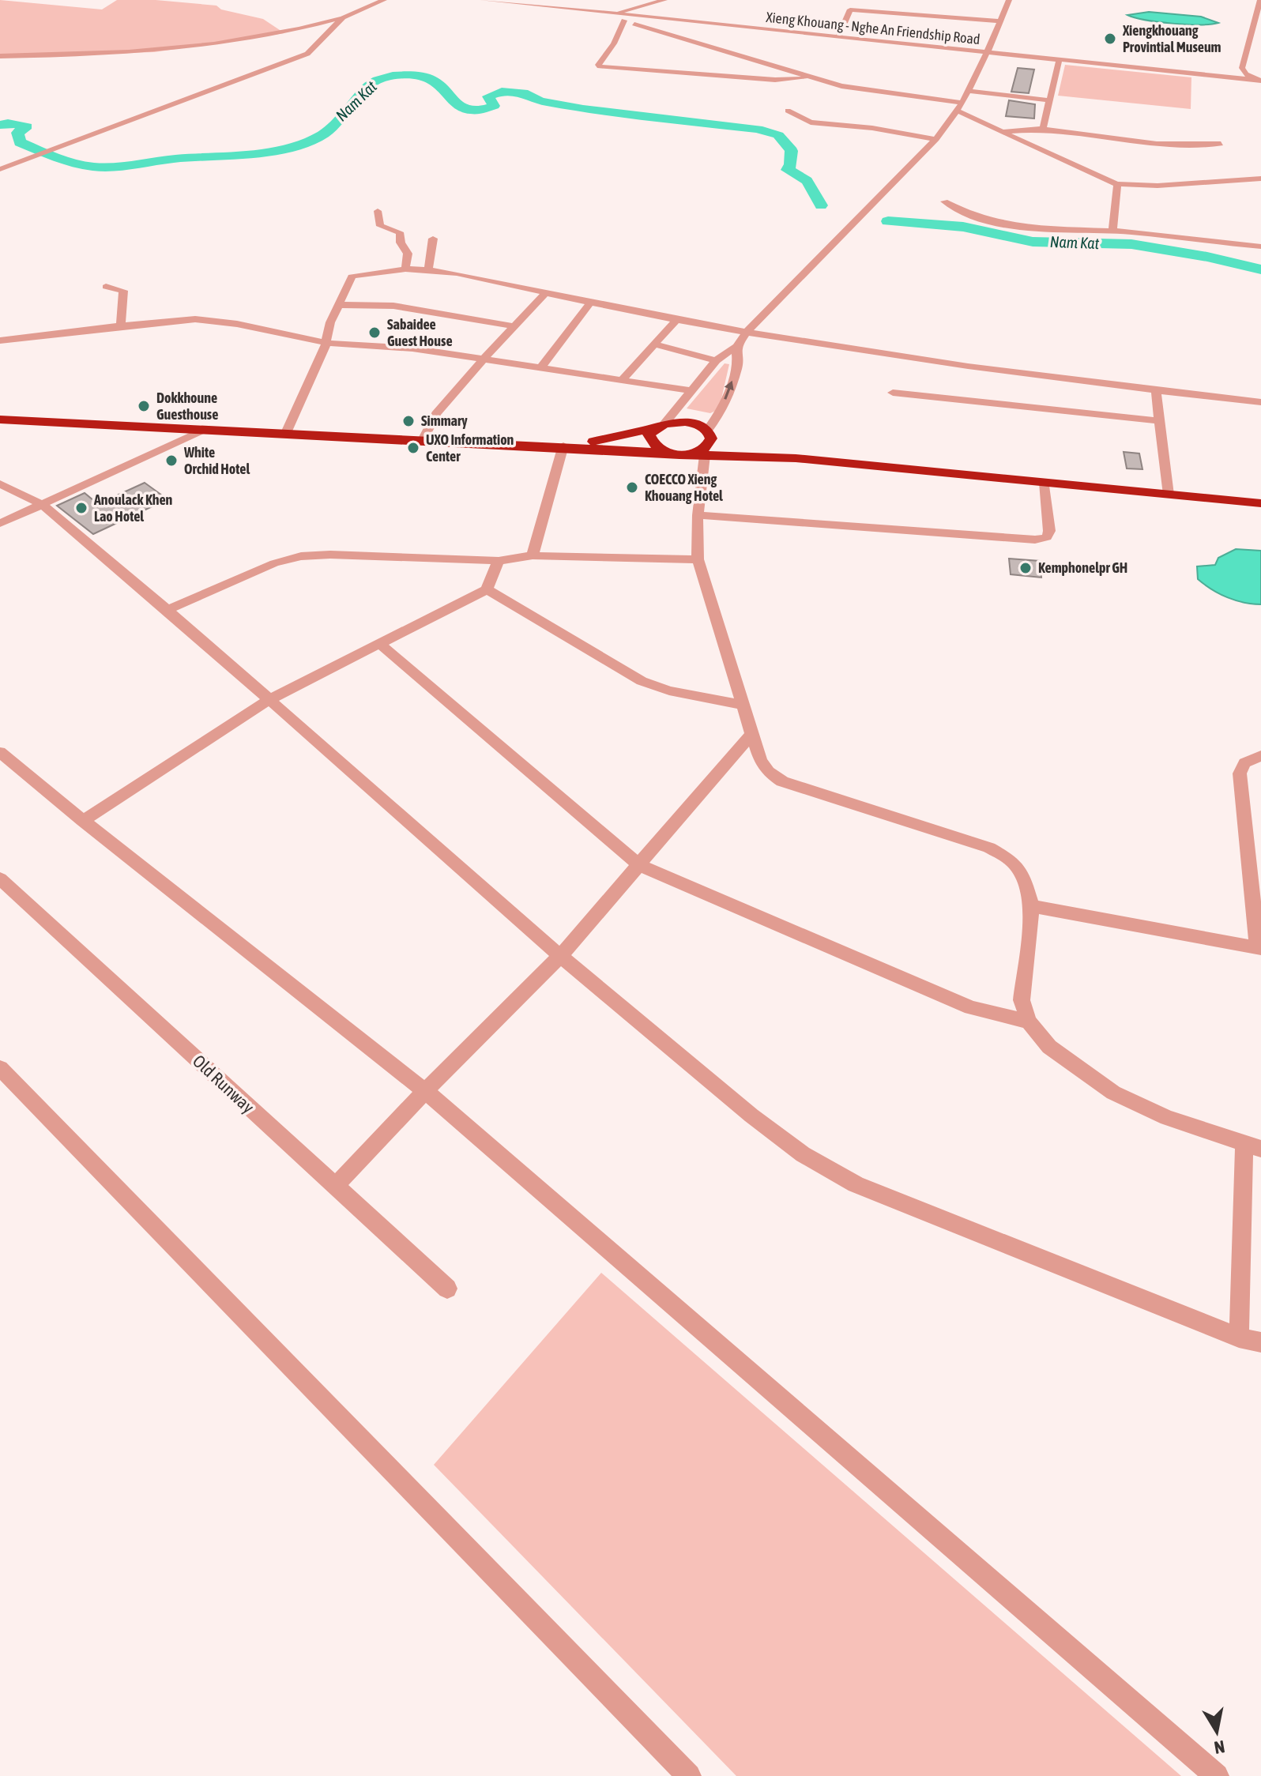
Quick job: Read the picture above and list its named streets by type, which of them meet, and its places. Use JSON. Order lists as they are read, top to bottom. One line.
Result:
{"streets":{"street":["Xieng Khouang - Nghe An Friendship Road","Old Runway"]},"water":["Nam Kat"],"places":["Xiengkhouang Provintial Museum","Sabaidee Guest House","Dokkhoune Guesthouse","Simmary","UXO Information Center","White Orchid Hotel","COECCO Xieng Khouang Hotel","Anoulack Khen Lao Hotel","Kemphonelpr GH"],"north":"bottom"}
